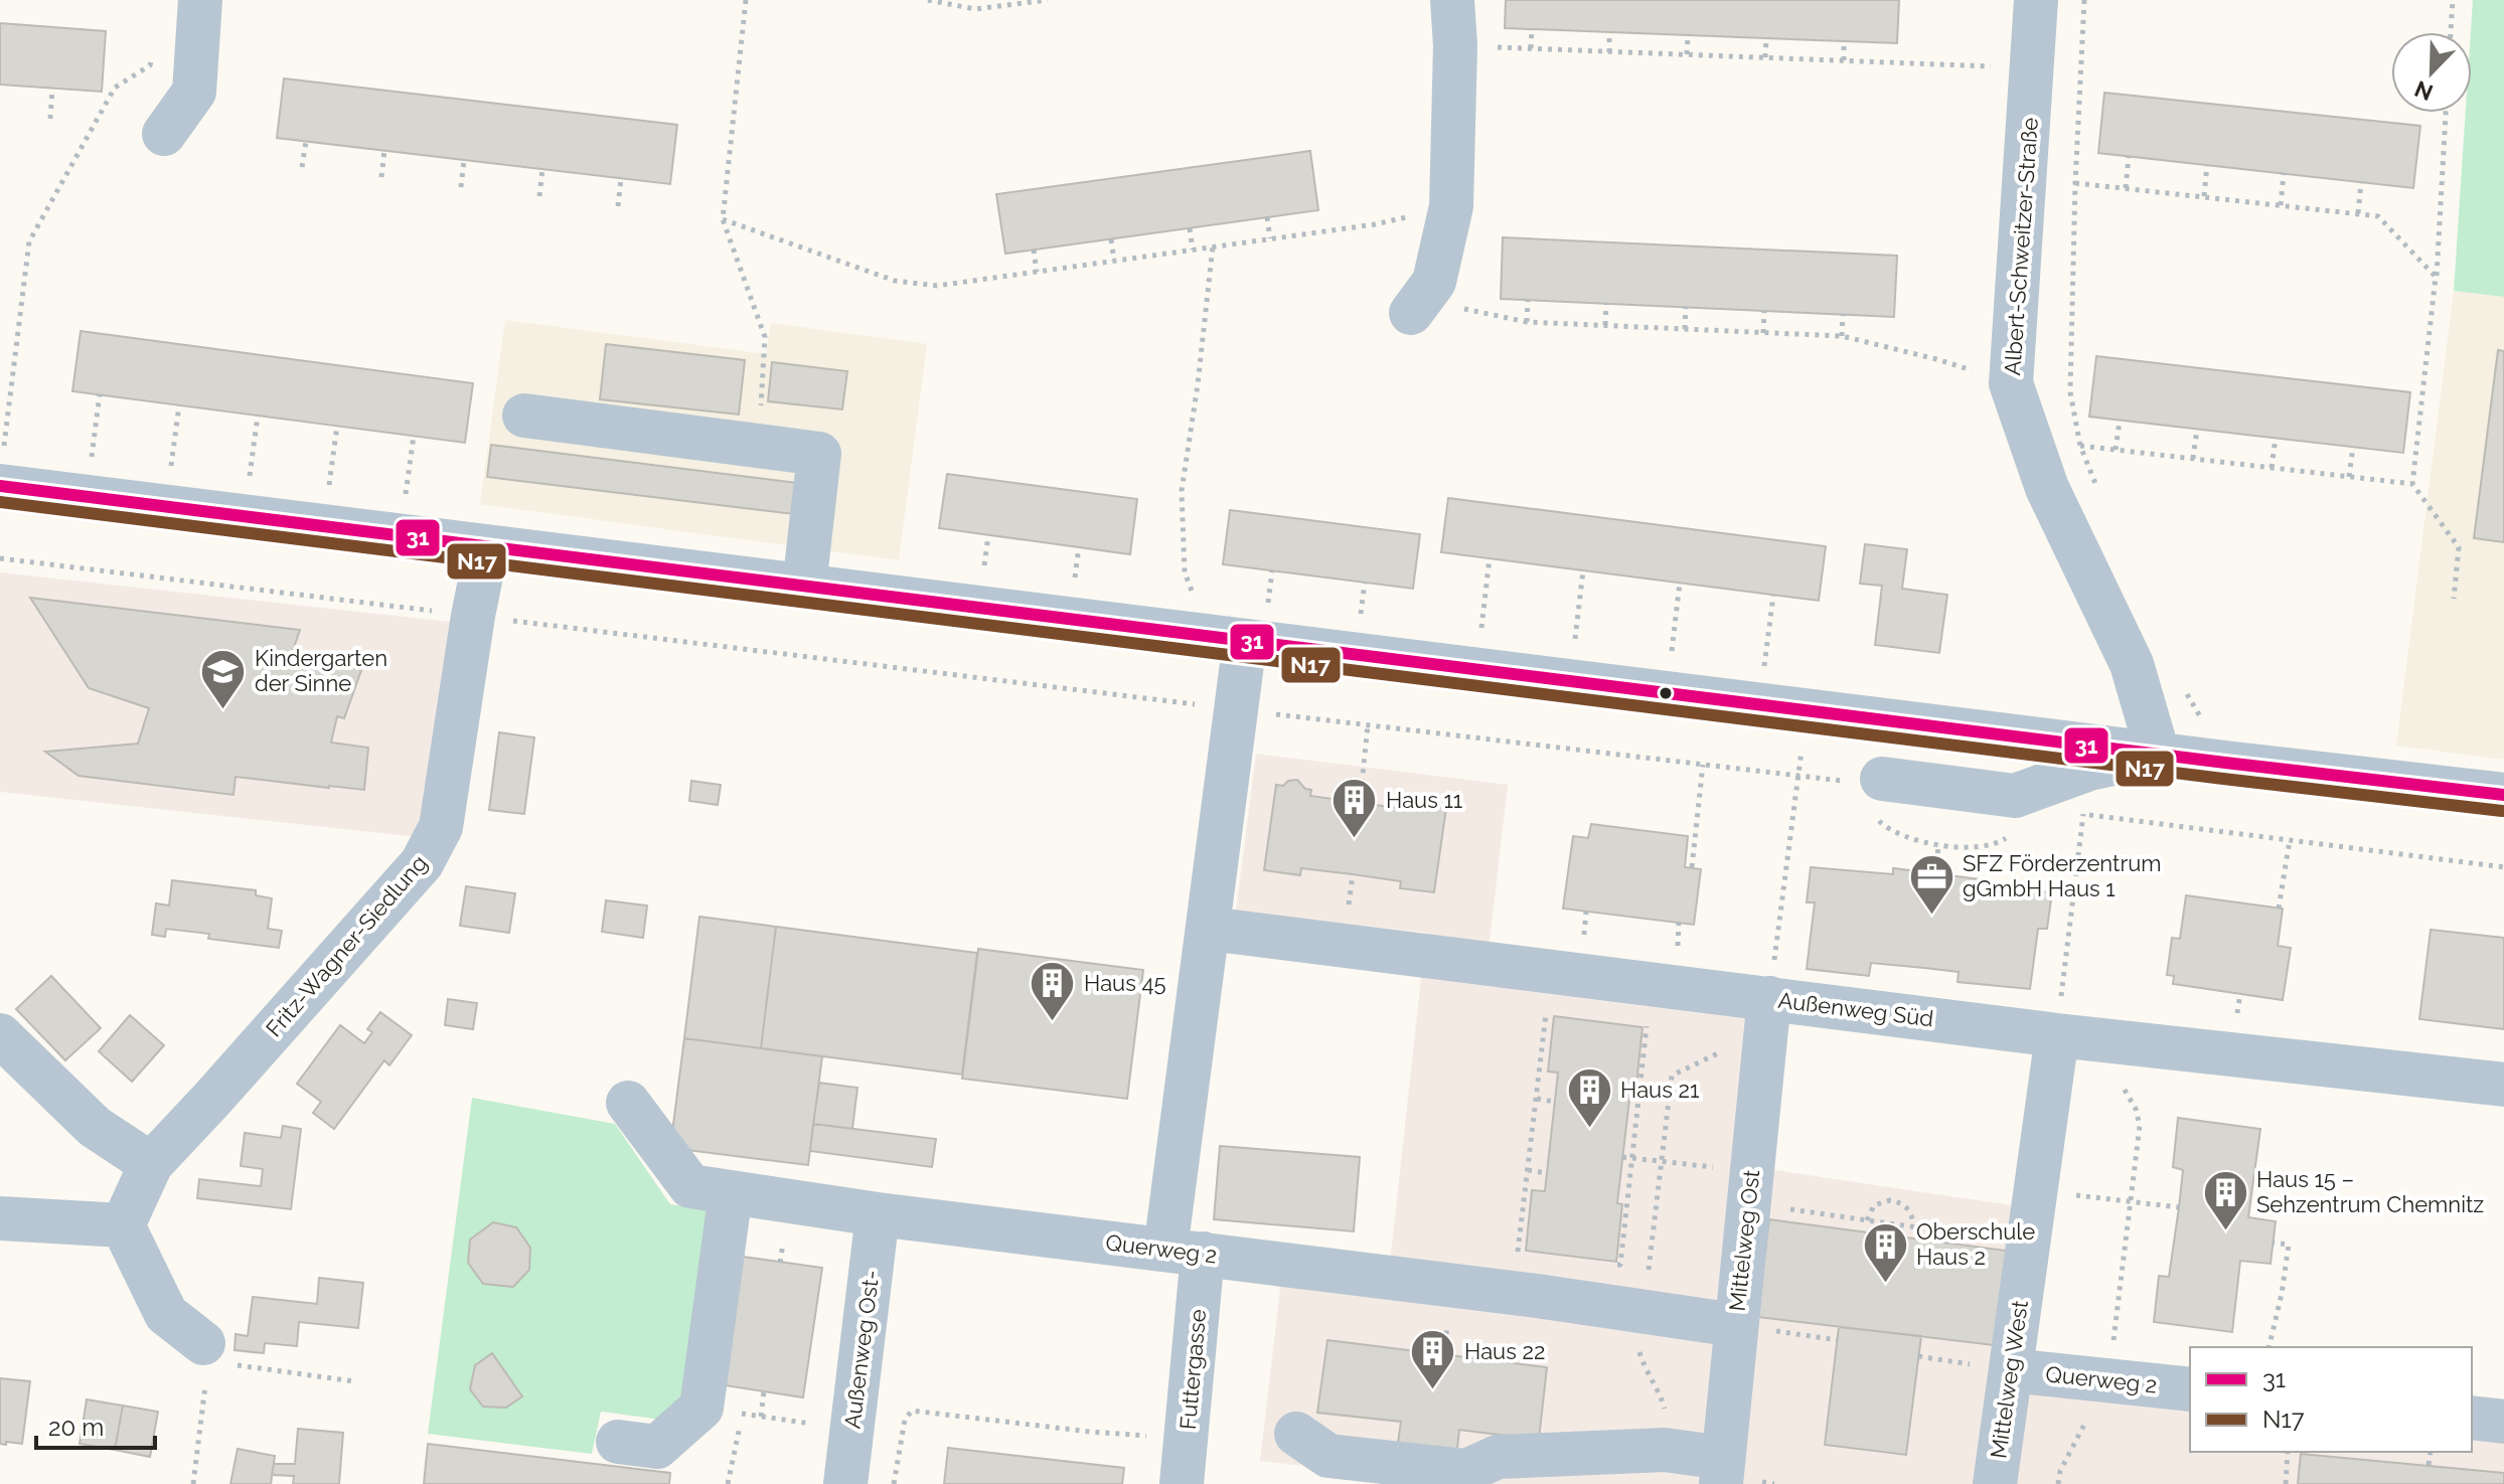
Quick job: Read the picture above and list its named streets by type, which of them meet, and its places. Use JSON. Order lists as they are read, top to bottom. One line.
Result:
{"streets":{"street":["Albert-Schweitzer-Straße","Fritz-Wagner-Siedlung","Außenweg Süd","Mittelweg Ost","Querweg 2","Außenweg Ost-","Futtergasse","Mittelweg West"]},"crossings":[["Außenweg Süd","Mittelweg Ost"],["Außenweg Süd","Futtergasse"],["Außenweg Süd","Mittelweg West"],["Mittelweg Ost","Querweg 2"],["Querweg 2","Außenweg Ost-"],["Querweg 2","Futtergasse"],["Querweg 2","Mittelweg West"]],"places":{"school or university":["Kindergarten der Sinne"],"building":["Haus 11","Haus 45","Haus 21","Haus 15 – Sehzentrum Chemnitz","Oberschule Haus 2","Haus 22"],"office":["SFZ Förderzentrum gGmbH Haus 1"]},"lines":["transit line 31","transit line N17"],"legend":["31","N17"],"scale_bar":"20 m","north":"bottom left"}
